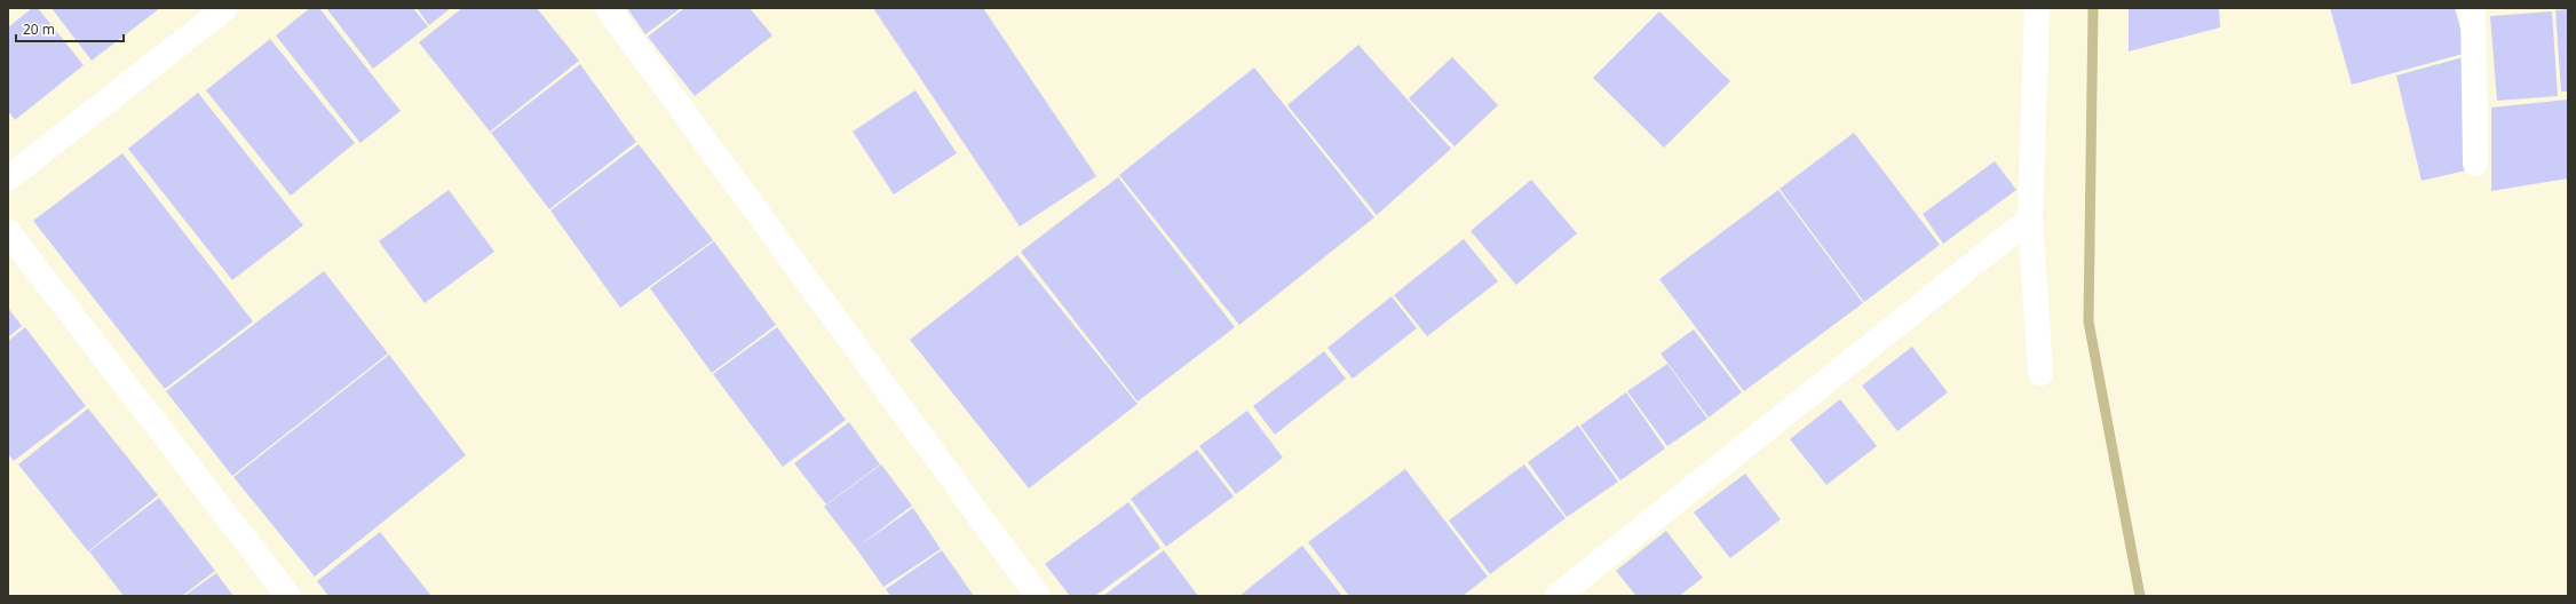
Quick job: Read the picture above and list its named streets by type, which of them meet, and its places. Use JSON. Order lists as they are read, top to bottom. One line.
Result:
{"scale_bar":"20 m"}
